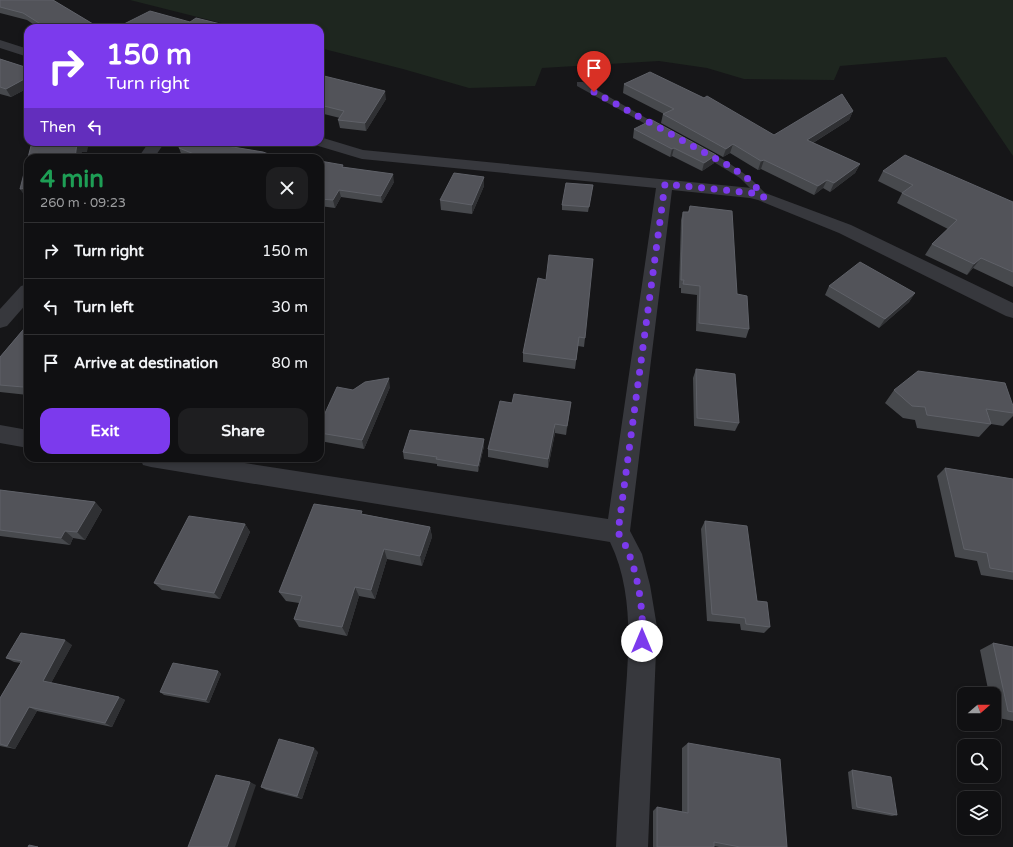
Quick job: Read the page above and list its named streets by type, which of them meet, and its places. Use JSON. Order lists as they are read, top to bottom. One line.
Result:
{"north":"right","page":{"turn":["150 m","Turn right"],"then":"Then","heading":["4 min","260 m · 09:23"],"list":[{"name":"Turn right","value":"150 m"},{"name":"Turn left","value":"30 m"},{"name":"Arrive at destination","value":"80 m"}],"buttons":["Exit","Share"]}}
